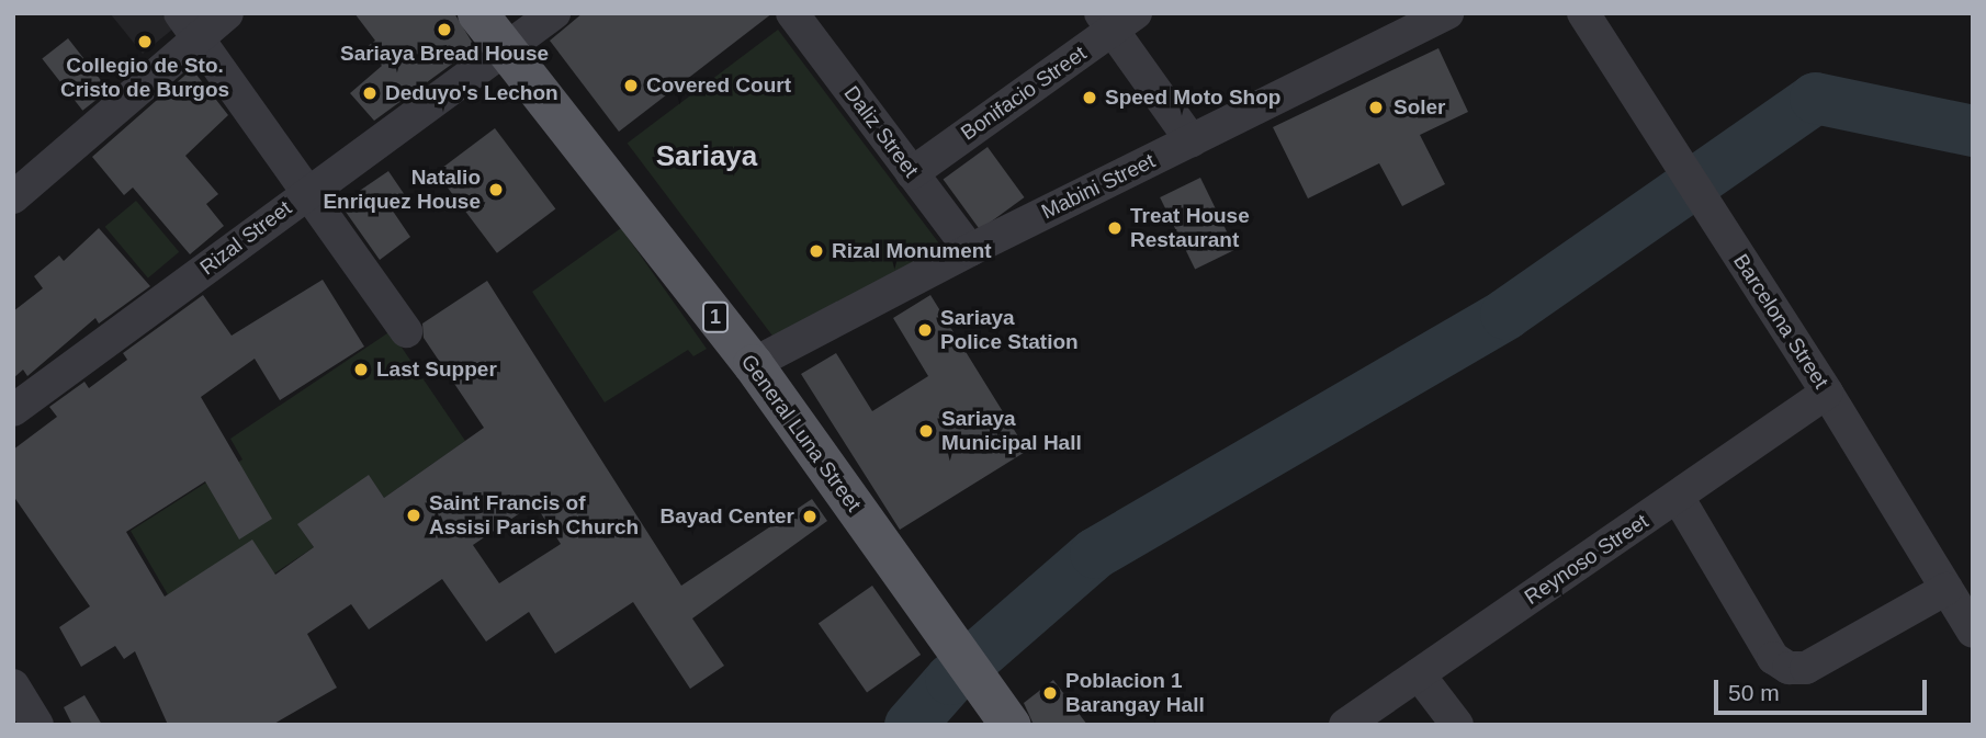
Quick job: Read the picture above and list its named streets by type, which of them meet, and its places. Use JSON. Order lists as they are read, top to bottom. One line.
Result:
{"streets":{"main road":["1","General Luna Street"],"street":["Bonifacio Street","Daliz Street","Mabini Street","Rizal Street","Barcelona Street","Reynoso Street"]},"crossings":[["Bonifacio Street","Daliz Street"],["Daliz Street","Mabini Street"],["Mabini Street","General Luna Street"],["Rizal Street","General Luna Street"],["Barcelona Street","Reynoso Street"]],"districts":["Sariaya"],"places":["Sariaya Bread House","Collegio de Sto. Cristo de Burgos","Covered Court","Deduyo's Lechon","Speed Moto Shop","Soler","Natalio Enriquez House","Treat House Restaurant","Rizal Monument","Sariaya Police Station","Last Supper","Sariaya Municipal Hall","Saint Francis of Assisi Parish Church","Bayad Center","Poblacion 1 Barangay Hall"],"scale_bar":"50 m"}
